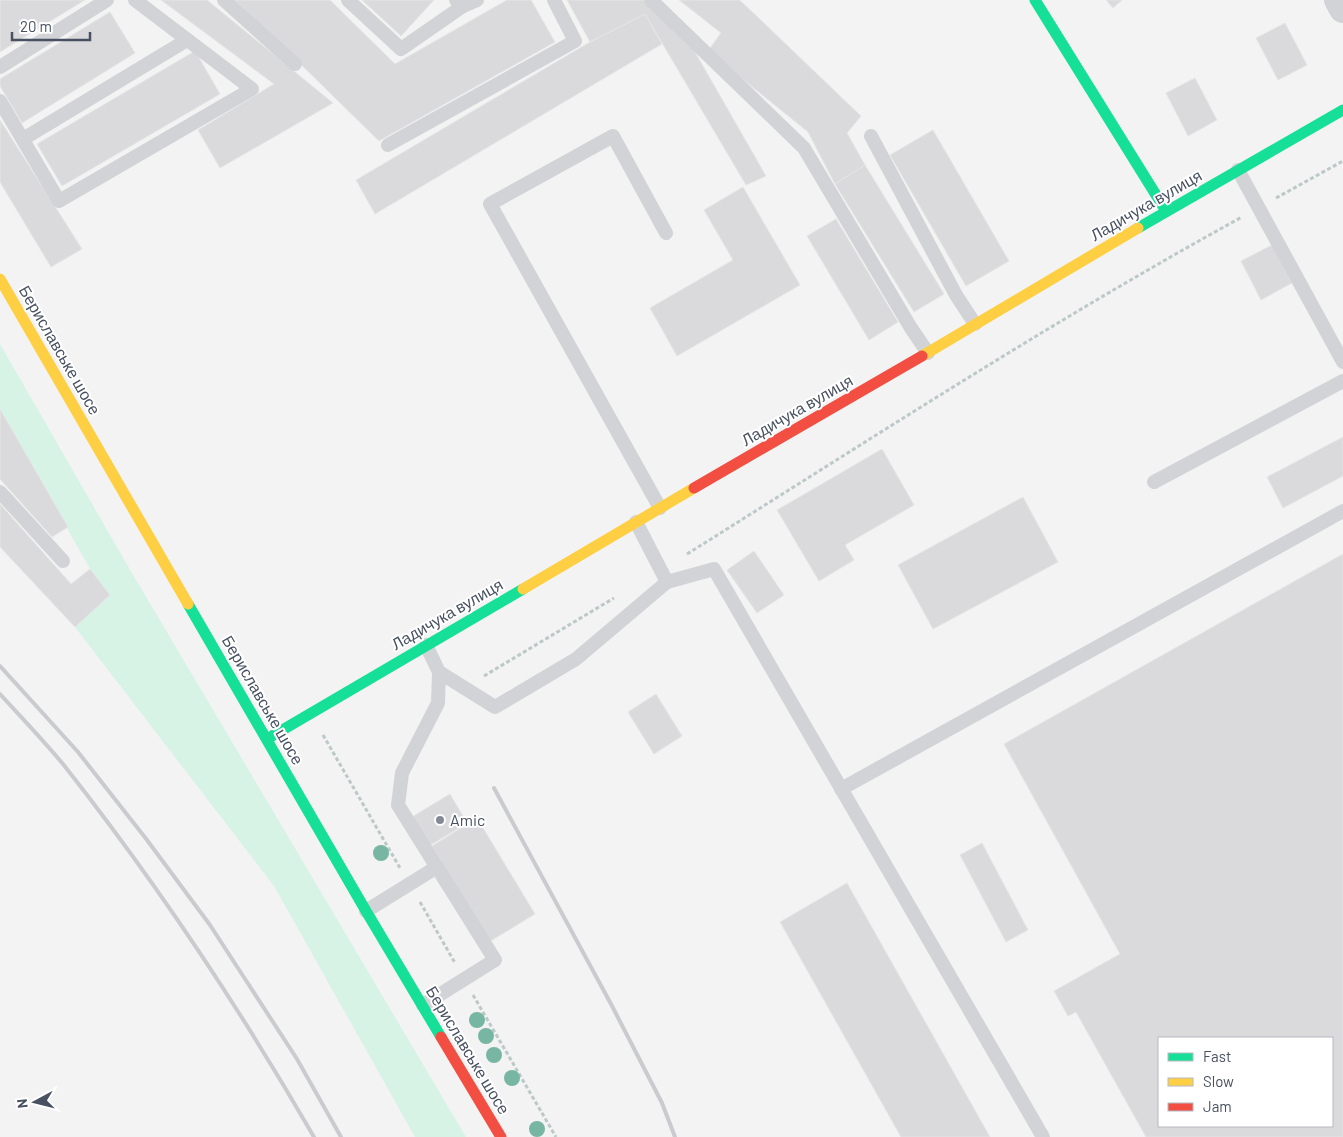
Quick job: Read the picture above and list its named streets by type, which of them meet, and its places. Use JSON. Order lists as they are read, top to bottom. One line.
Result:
{"streets":{"street":["Ладичука вулиця","Бериславське шосе"]},"crossings":[["Ладичука вулиця","Бериславське шосе"]],"places":["Amic"],"legend":["Fast","Slow","Jam"],"scale_bar":"20 m","north":"left"}
